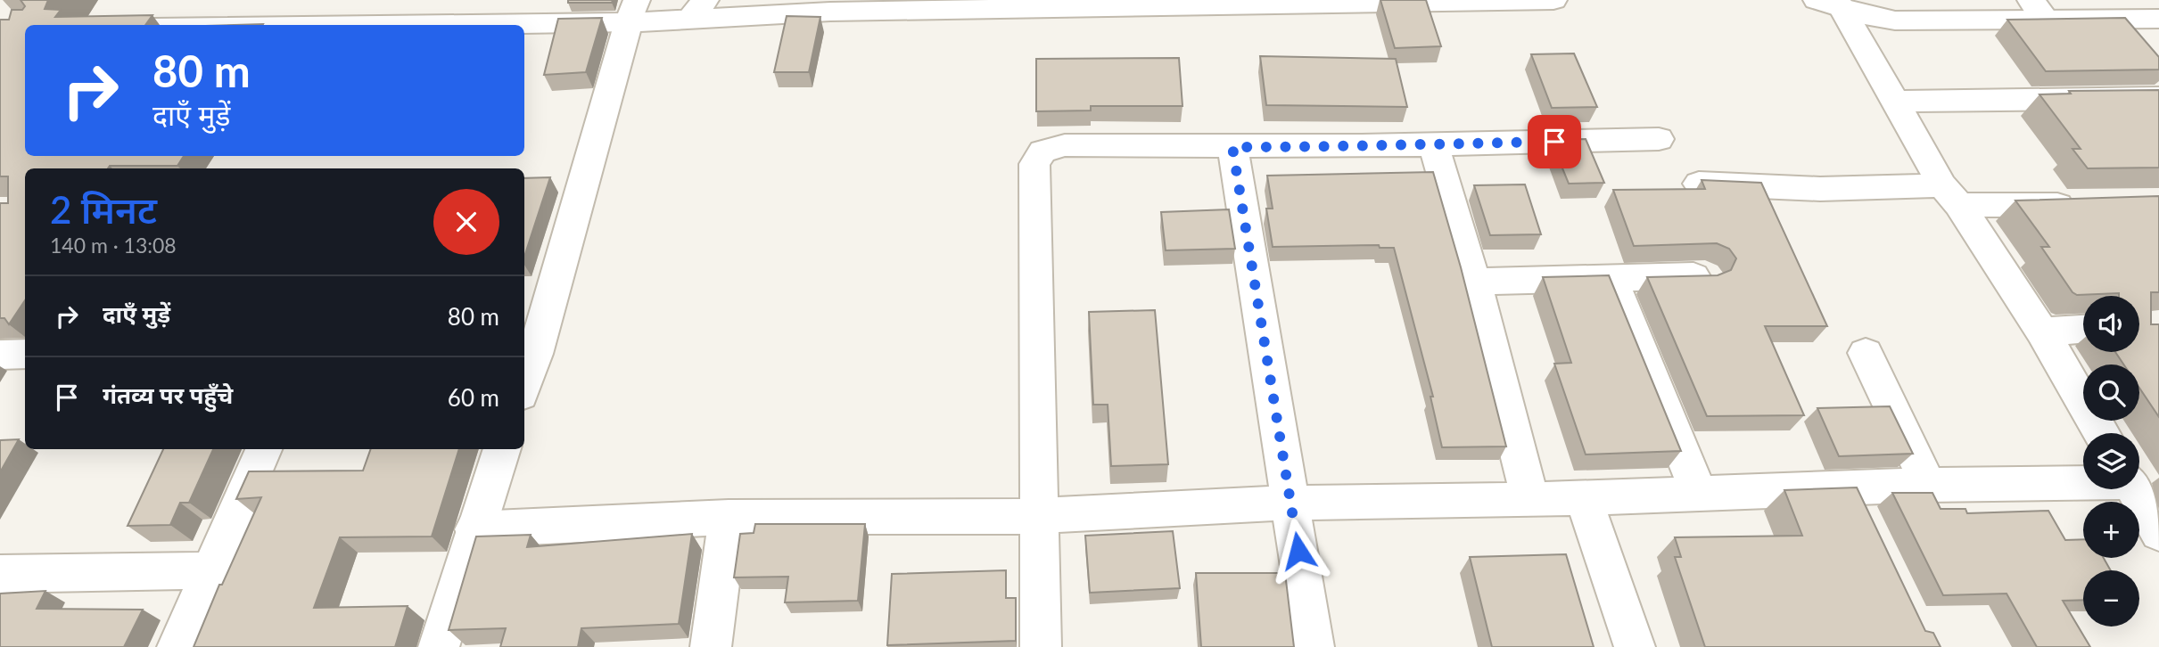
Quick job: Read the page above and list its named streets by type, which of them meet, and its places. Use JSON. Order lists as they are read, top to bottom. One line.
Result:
{"page":{"turn":["80 m","दाएँ मुड़ें"],"heading":["2 मिनट","140 m · 13:08"],"list":[{"name":"दाएँ मुड़ें","value":"80 m"},{"name":"गंतव्य पर पहुँचे","value":"60 m"}],"map_buttons":["+","−"]}}
